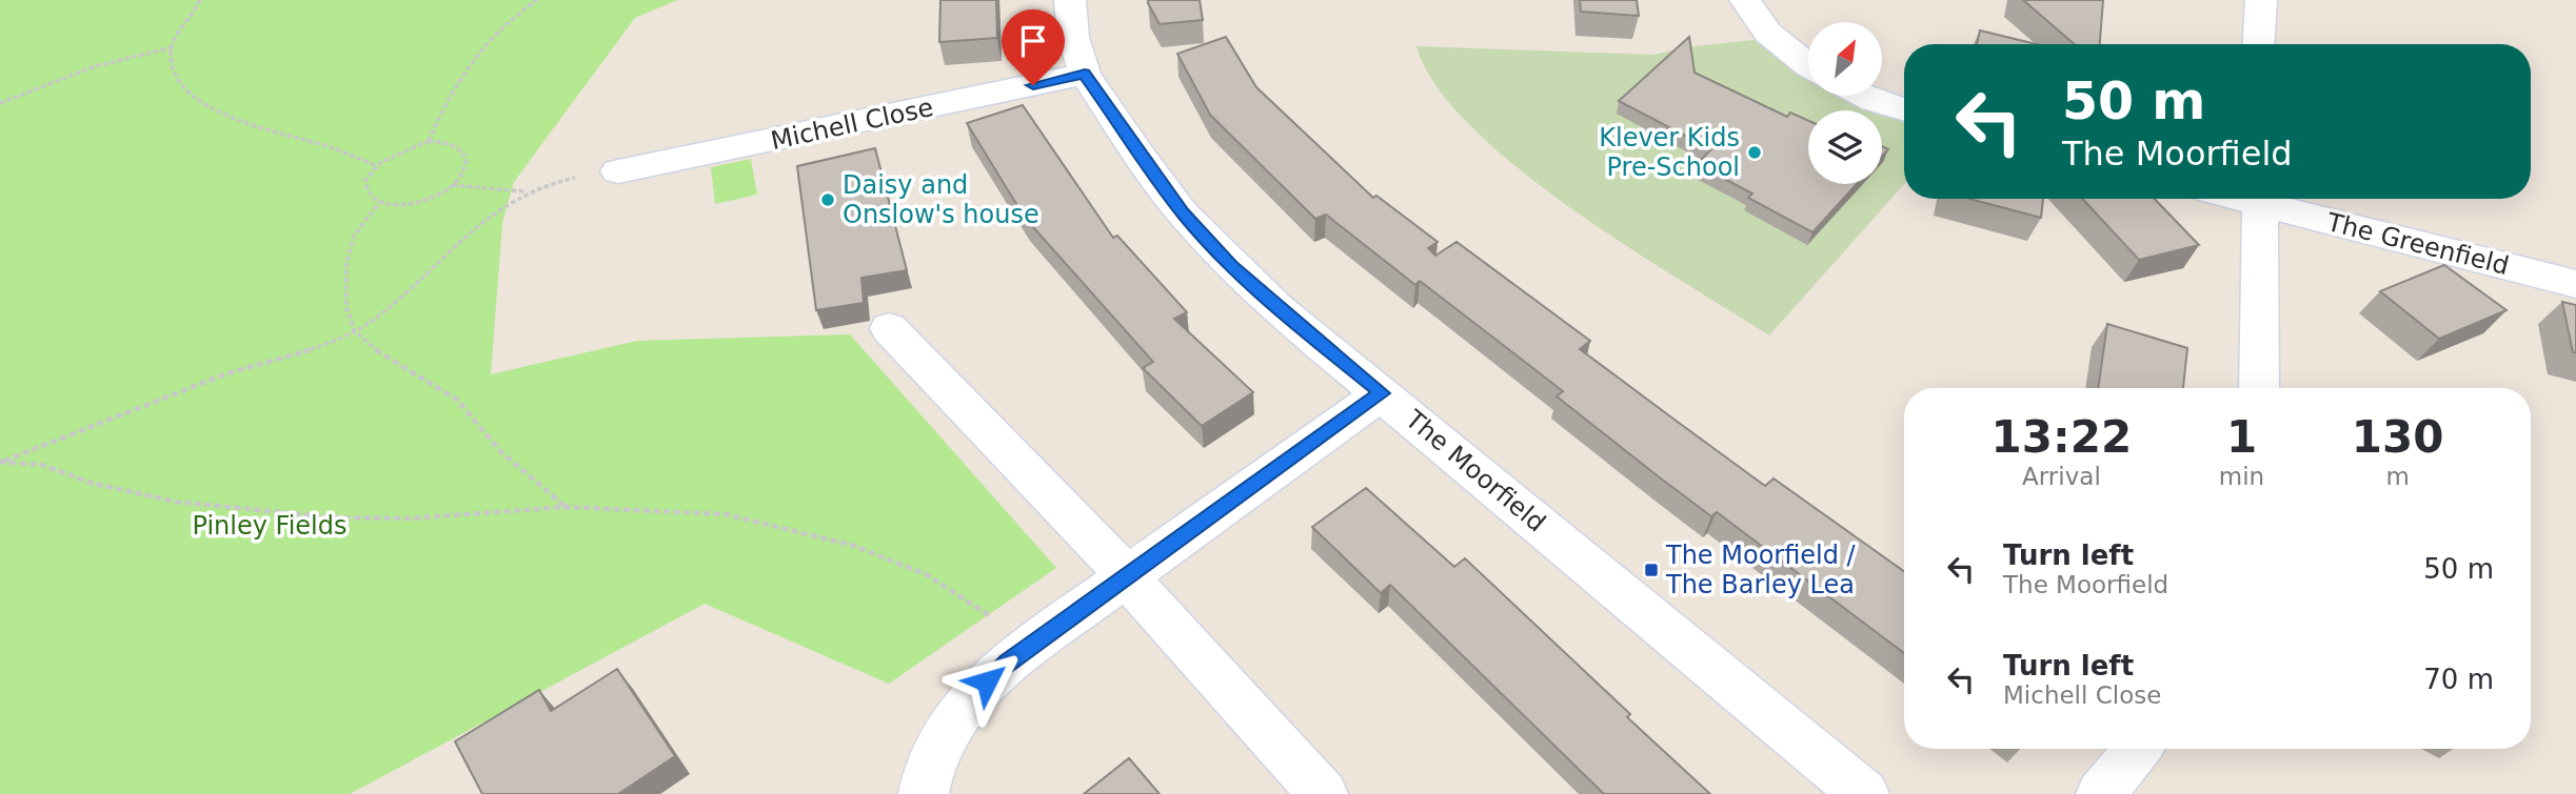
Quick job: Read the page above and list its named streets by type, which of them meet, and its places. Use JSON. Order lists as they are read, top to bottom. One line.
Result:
{"streets":{"street":["Michell Close","The Greenfield","The Moorfield"]},"crossings":[["Michell Close","The Moorfield"]],"parks":["Pinley Fields"],"places":{"other":["Klever Kids Pre-School","Daisy and Onslow's house"],"transit":["The Moorfield / The Barley Lea"]},"north":"top right","page":{"turn":["50 m","The Moorfield"],"eta":["13:22","Arrival","1","min","130","m"],"list":[{"name":"Turn left","note":"The Moorfield","value":"50 m"},{"name":"Turn left","note":"Michell Close","value":"70 m"}]}}
